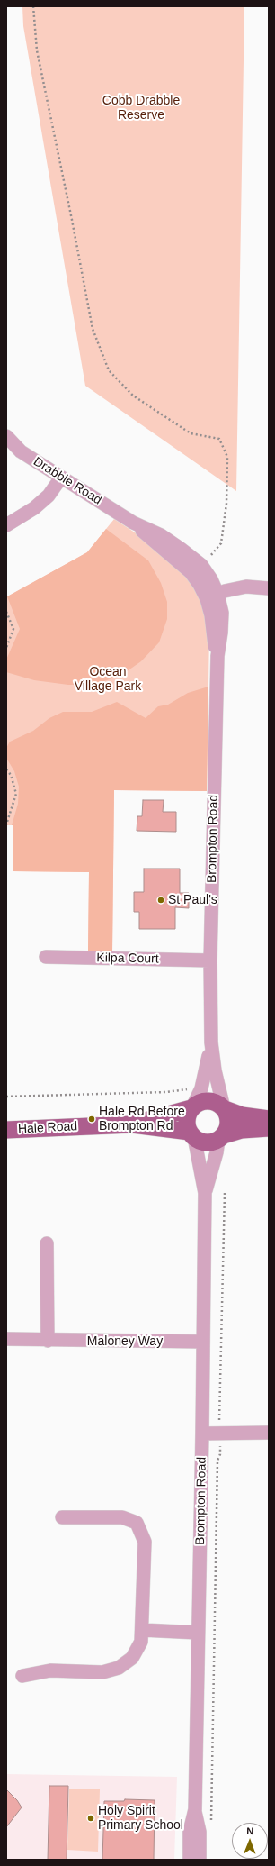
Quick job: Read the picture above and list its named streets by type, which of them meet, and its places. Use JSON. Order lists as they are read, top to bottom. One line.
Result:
{"streets":{"main road":["Hale Road"],"street":["Drabble Road","Brompton Road","Kilpa Court","Maloney Way"]},"crossings":[["Drabble Road","Brompton Road"],["Brompton Road","Kilpa Court"],["Brompton Road","Hale Road"],["Brompton Road","Maloney Way"]],"parks":["Cobb Drabble Reserve","Ocean Village Park"],"places":["St Paul's","Hale Rd Before Brompton Rd","Holy Spirit Primary School"],"north":"top"}
